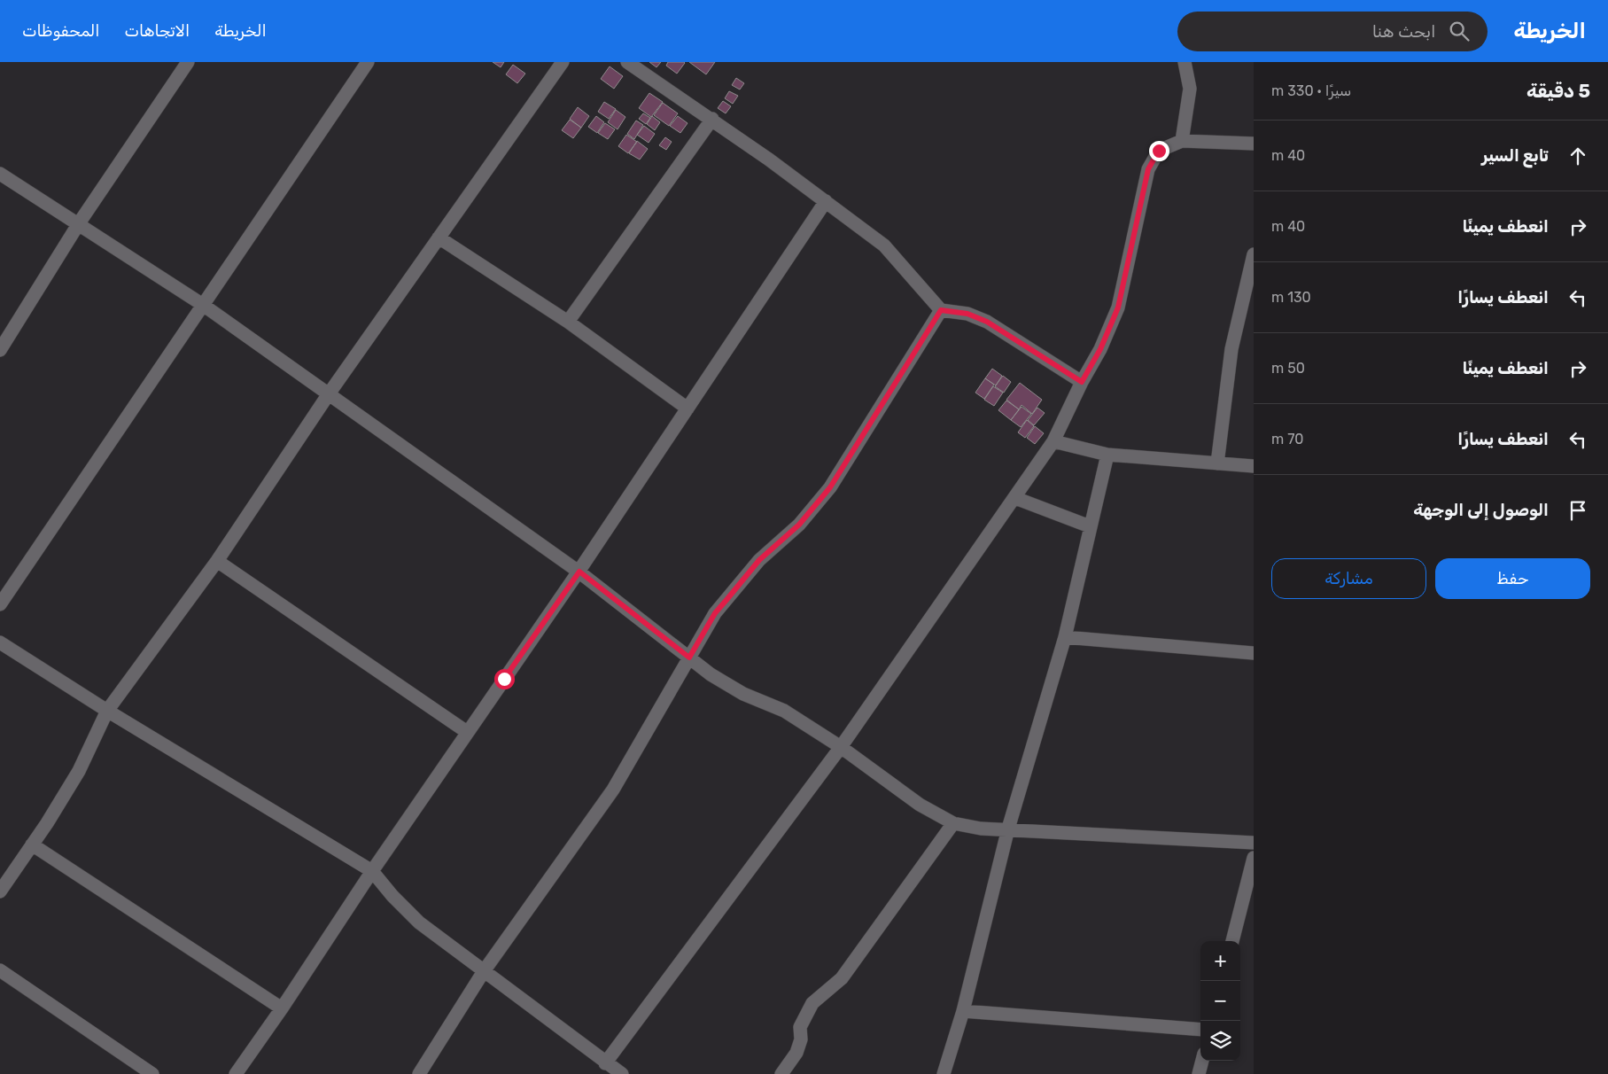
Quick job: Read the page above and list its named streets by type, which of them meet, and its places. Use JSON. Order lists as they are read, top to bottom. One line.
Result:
{"page":{"header":"الخريطة","search":"ابحث هنا","nav":["الخريطة","الاتجاهات","المحفوظات"],"heading":["5 دقيقة","سيرًا · 330 m"],"list":[["تابع السير","40 m"],["انعطف يمينًا","40 m"],["انعطف يسارًا","130 m"],["انعطف يمينًا","50 m"],["انعطف يسارًا","70 m"],"الوصول إلى الوجهة"],"buttons":["حفظ","مشاركة"],"map_buttons":["+","−"]}}
